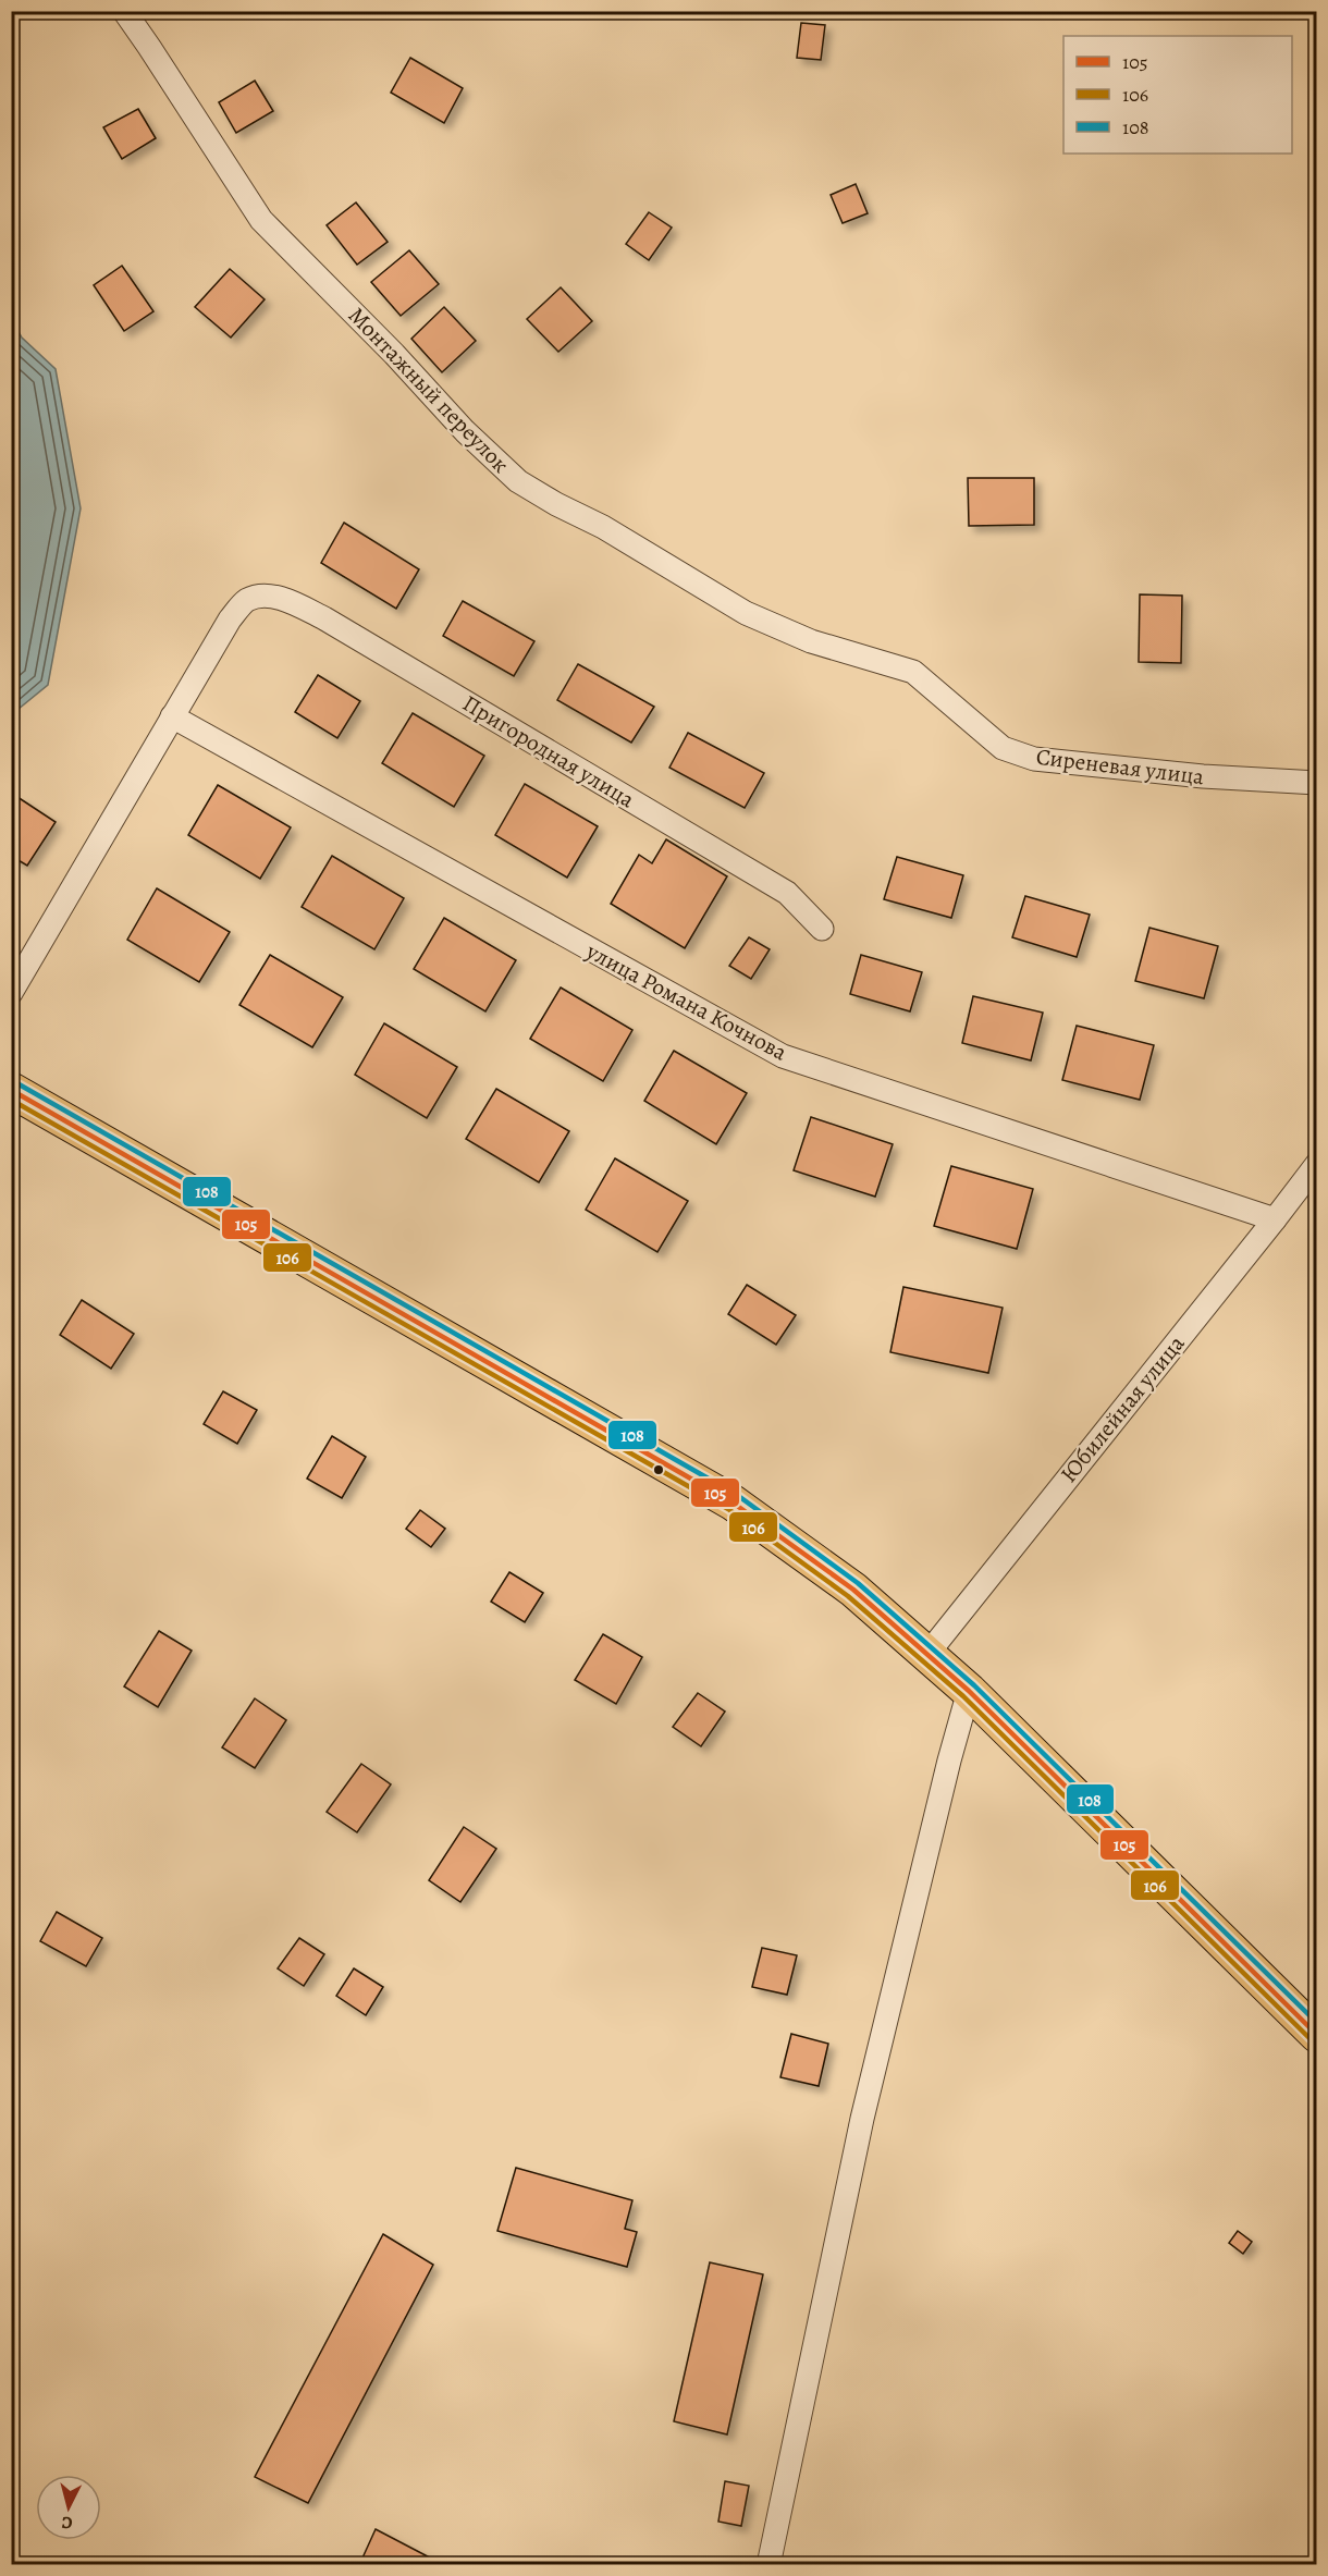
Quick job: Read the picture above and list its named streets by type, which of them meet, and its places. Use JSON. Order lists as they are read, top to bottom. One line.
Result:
{"streets":{"street":["Монтажный переулок","Пригородная улица","Сиреневая улица","улица Романа Кочнова","Юбилейная улица"]},"crossings":[["Монтажный переулок","Сиреневая улица"],["Пригородная улица","улица Романа Кочнова"],["улица Романа Кочнова","Юбилейная улица"]],"lines":["transit line 108","transit line 105","transit line 106"],"legend":["105","106","108"],"north":"bottom"}
